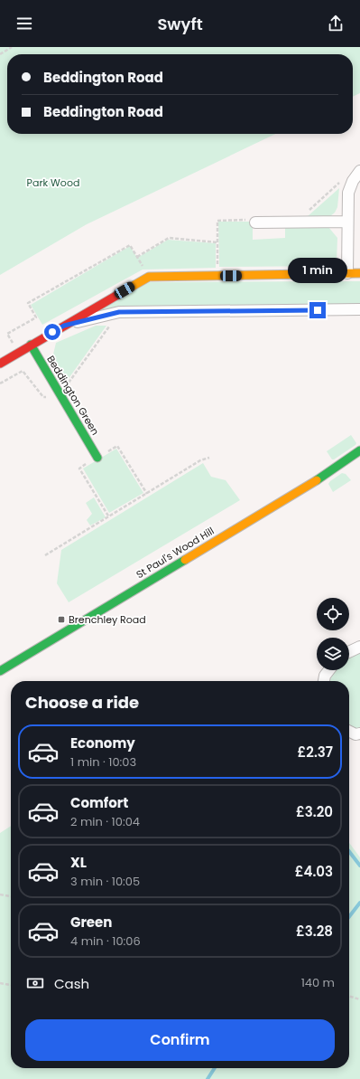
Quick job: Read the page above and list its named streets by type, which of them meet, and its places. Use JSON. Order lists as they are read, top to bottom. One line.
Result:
{"streets":{"street":["Beddington Green","St Paul's Wood Hill"]},"parks":["Park Wood"],"places":{"transit":["Brenchley Road"]},"page":{"header":"Swyft","banner":["Beddington Road","Beddington Road"],"bubble":"1 min","heading":"Choose a ride","list":[{"name":"Economy","note":"1 min · 10:03","value":"£2.37"},{"name":"Comfort","note":"2 min · 10:04","value":"£3.20"},{"name":"XL","note":"3 min · 10:05","value":"£4.03"},{"name":"Green","note":"4 min · 10:06","value":"£3.28"}],"pay":["Cash","140 m"],"buttons":"Confirm"}}
